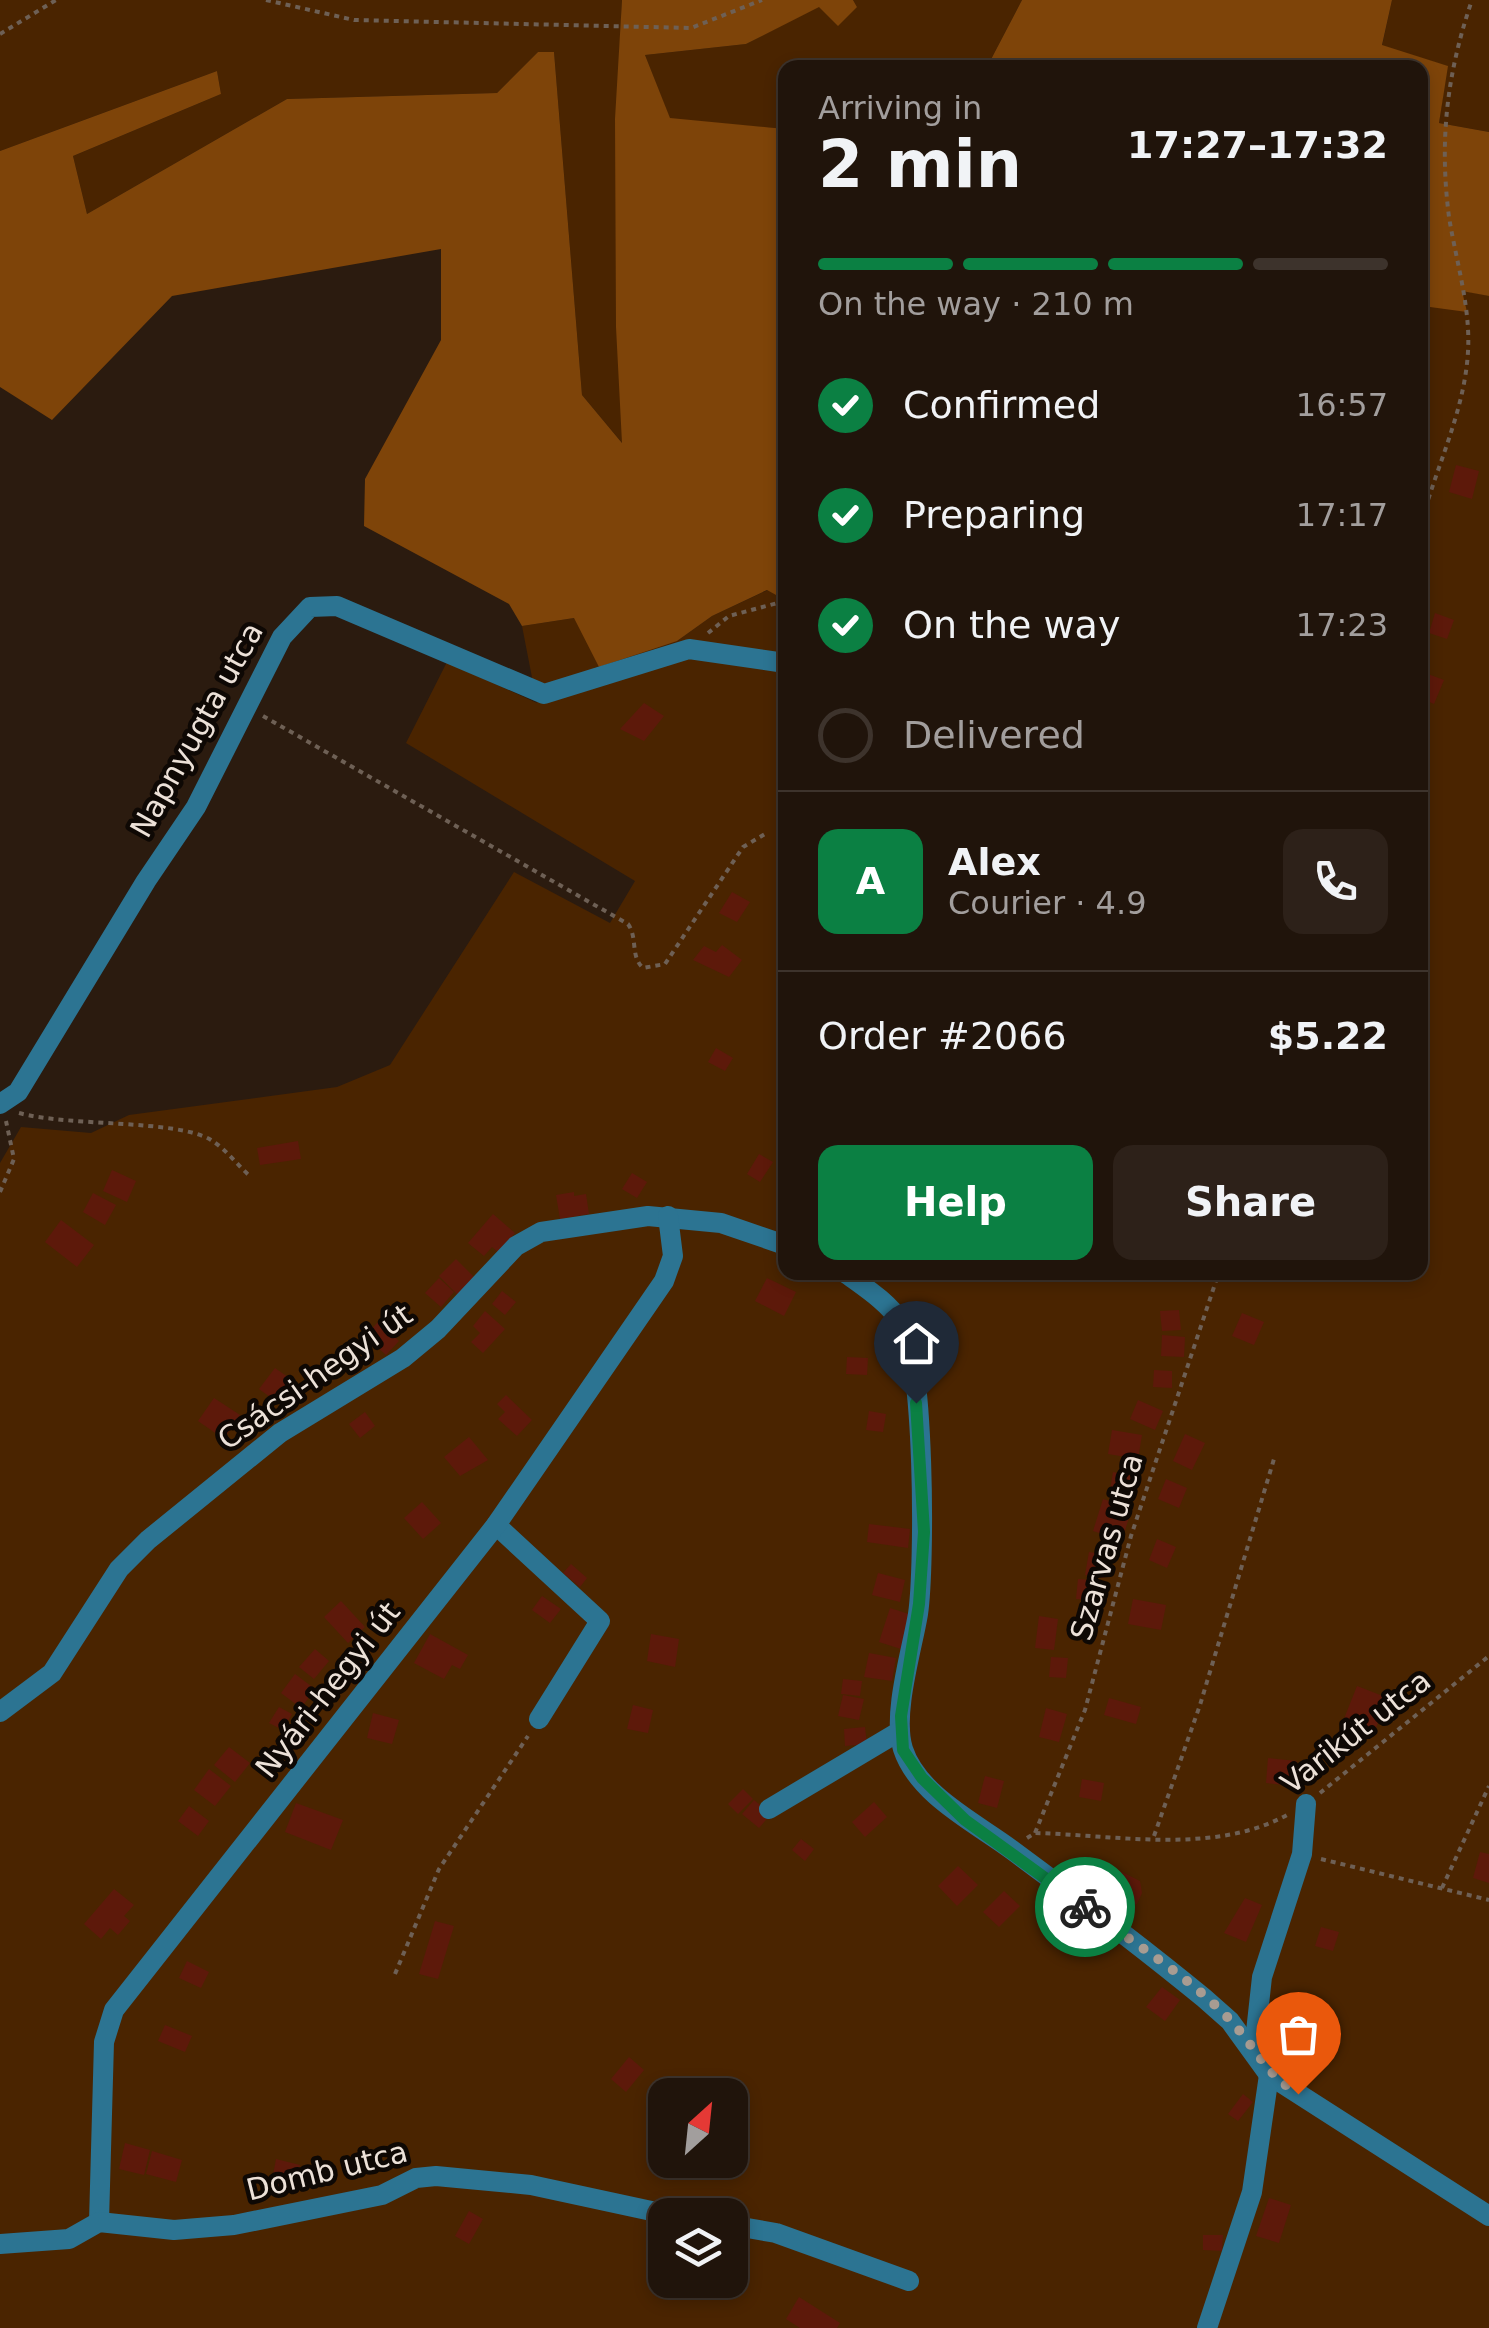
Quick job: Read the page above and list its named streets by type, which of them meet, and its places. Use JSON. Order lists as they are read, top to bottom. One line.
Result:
{"streets":{"street":["Napnyugta utca","Csácsi-hegyi út","Nyári-hegyi út","Domb utca"],"path":["Szarvas utca","Varikút utca"]},"crossings":[["Csácsi-hegyi út","Nyári-hegyi út"],["Szarvas utca","Varikút utca"],["Nyári-hegyi út","Domb utca"]],"north":"top right","page":{"heading":["2 min","Arriving in","17:27–17:32"],"panel":["Alex","Courier · 4.9","Order #2066","$5.22"],"bar":"On the way · 210 m","list":[["Confirmed","16:57"],["Preparing","17:17"],["On the way","17:23"],"Delivered"],"round":"A","buttons":["Help","Share"]}}
